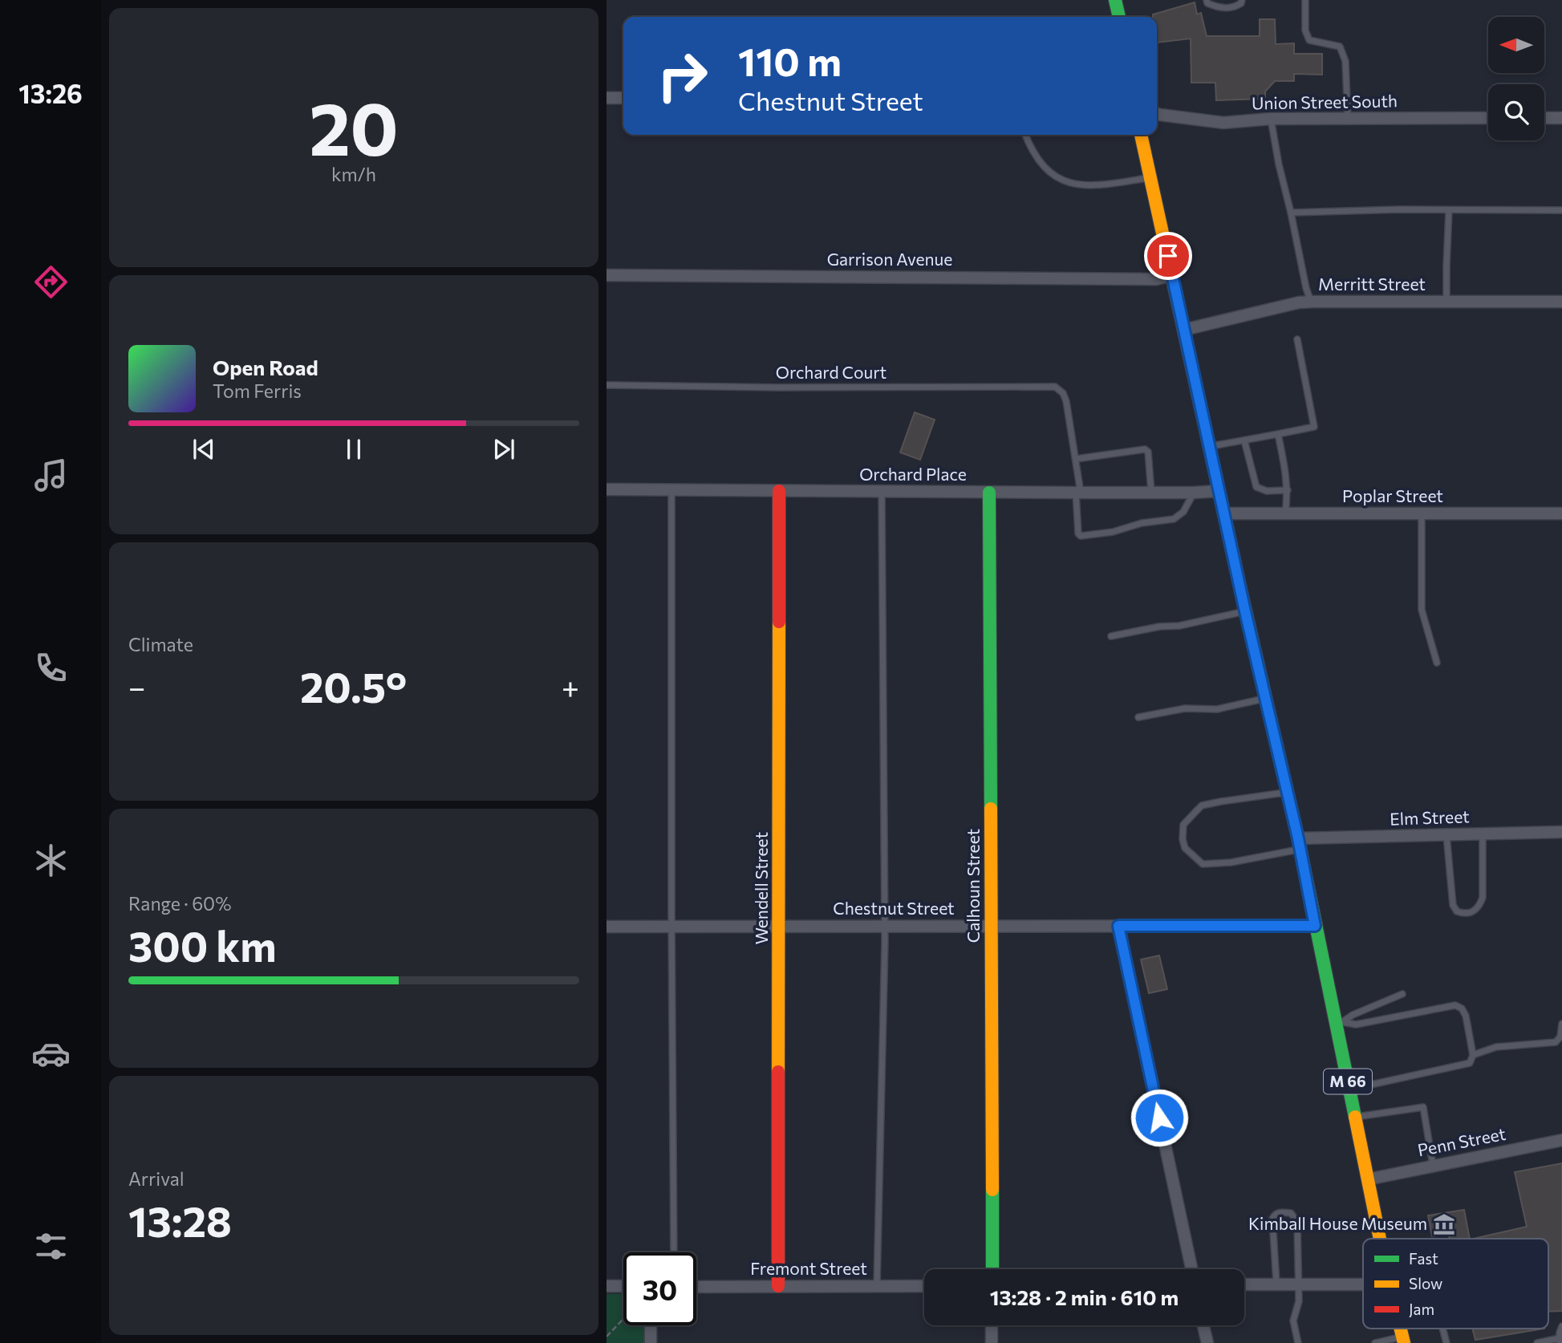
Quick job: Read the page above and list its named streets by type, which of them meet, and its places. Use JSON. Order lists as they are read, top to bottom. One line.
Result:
{"streets":{"street":["Union Street South","Garrison Avenue","Merritt Street","Orchard Place","Poplar Street","Elm Street","Calhoun Street","Wendell Street","Chestnut Street","M 66","Penn Street","Fremont Street"],"lane":["Orchard Court"]},"crossings":[["Garrison Avenue","M 66"],["Merritt Street","M 66"],["Orchard Place","Calhoun Street"],["Orchard Place","Wendell Street"],["Orchard Place","M 66"],["Poplar Street","M 66"],["Elm Street","M 66"],["Calhoun Street","Chestnut Street"],["Wendell Street","Chestnut Street"],["Wendell Street","Fremont Street"],["Chestnut Street","M 66"],["M 66","Penn Street"]],"places":{"museum":["Kimball House Museum"]},"legend":["Fast","Slow","Jam"],"north":"left","page":{"tabs":"13:26","tile":[["20","km/h"],"Climate",["Range · 60%","300 km"],["Arrival","13:28"]],"turn":["110 m","Chestnut Street"],"song":["Open Road","Tom Ferris"],"heat":["−","20.5°","+"],"limit":"30","trip":"13:28 · 2 min · 610 m"}}
